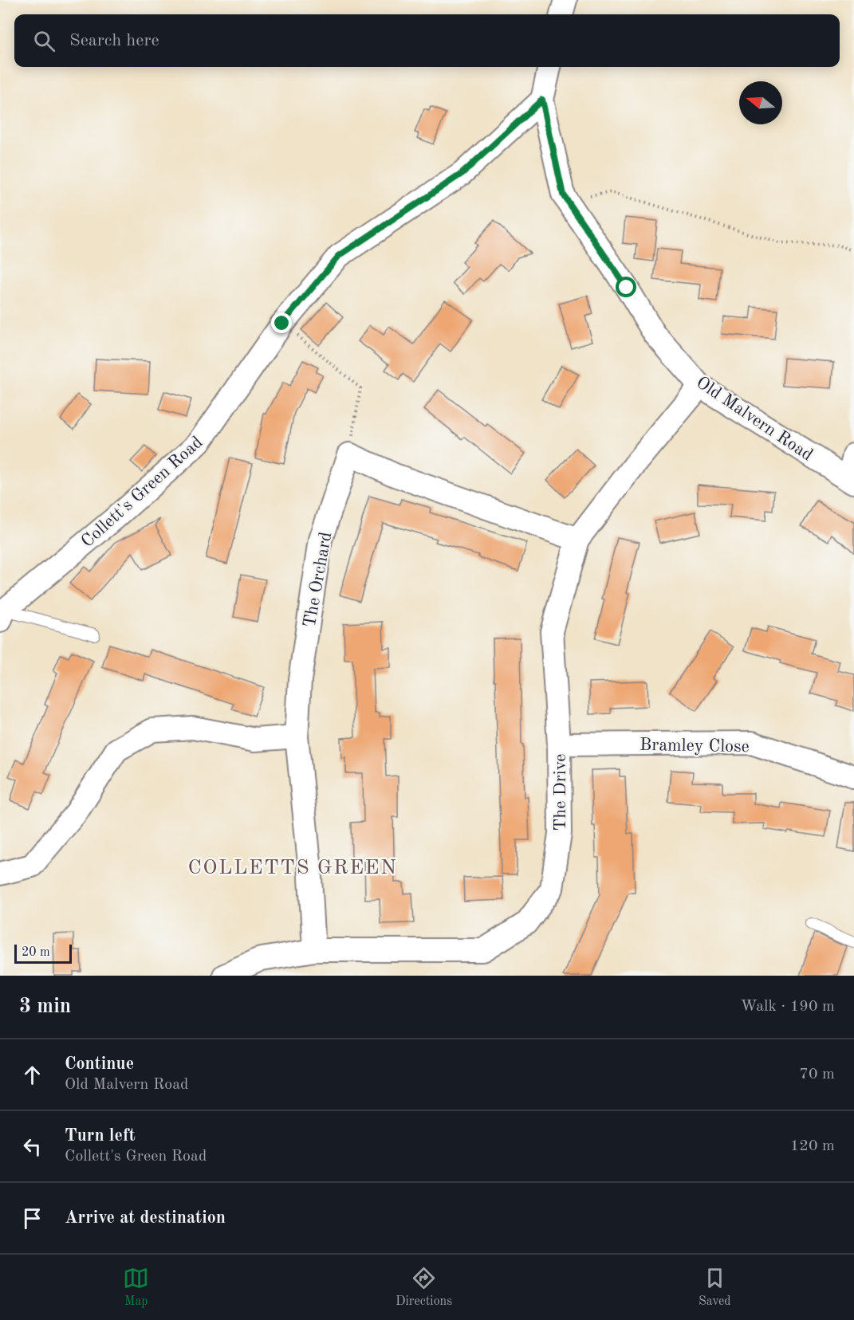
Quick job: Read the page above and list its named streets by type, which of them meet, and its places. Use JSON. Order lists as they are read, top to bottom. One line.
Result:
{"streets":{"street":["Old Malvern Road","Collett's Green Road","The Orchard","Bramley Close","The Drive"]},"crossings":[["Old Malvern Road","Collett's Green Road"],["Old Malvern Road","The Drive"],["The Orchard","The Drive"],["Bramley Close","The Drive"]],"districts":["COLLETTS GREEN"],"scale_bar":"20 m","north":"left","page":{"search":"Search here","scale":"20 m","heading":["3 min","Walk · 190 m"],"list":[["Continue","Old Malvern Road","70 m"],["Turn left","Collett's Green Road","120 m"],"Arrive at destination"],"nav":["Map","Directions","Saved"]}}
